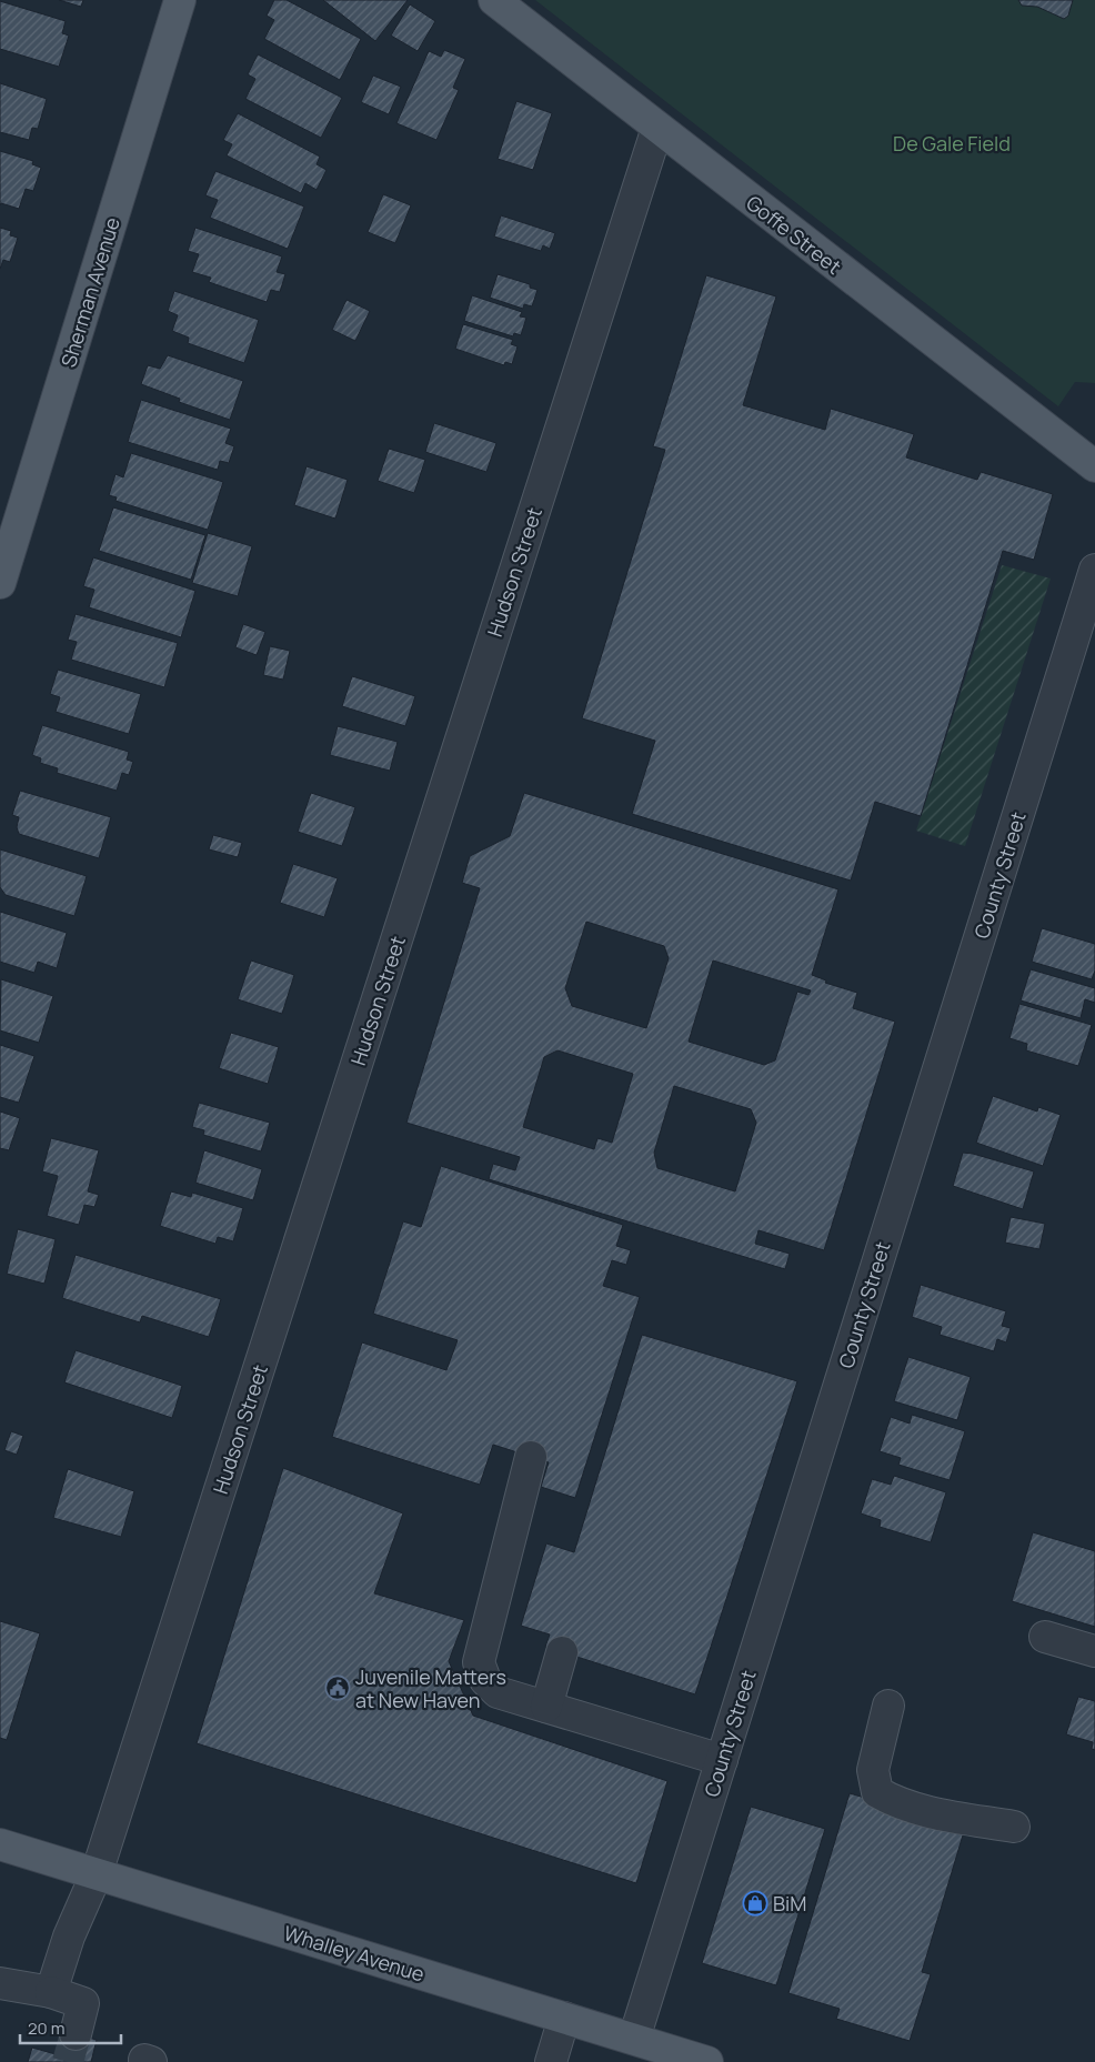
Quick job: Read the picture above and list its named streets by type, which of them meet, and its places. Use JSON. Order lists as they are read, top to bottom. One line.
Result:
{"streets":{"main road":["Goffe Street","Sherman Avenue","Whalley Avenue"],"street":["Hudson Street","County Street"]},"crossings":[["Goffe Street","Hudson Street"],["Hudson Street","Whalley Avenue"],["County Street","Whalley Avenue"]],"parks":["De Gale Field"],"places":{"public building":["Juvenile Matters at New Haven"],"shop":["BiM"]},"scale_bar":"20 m"}
